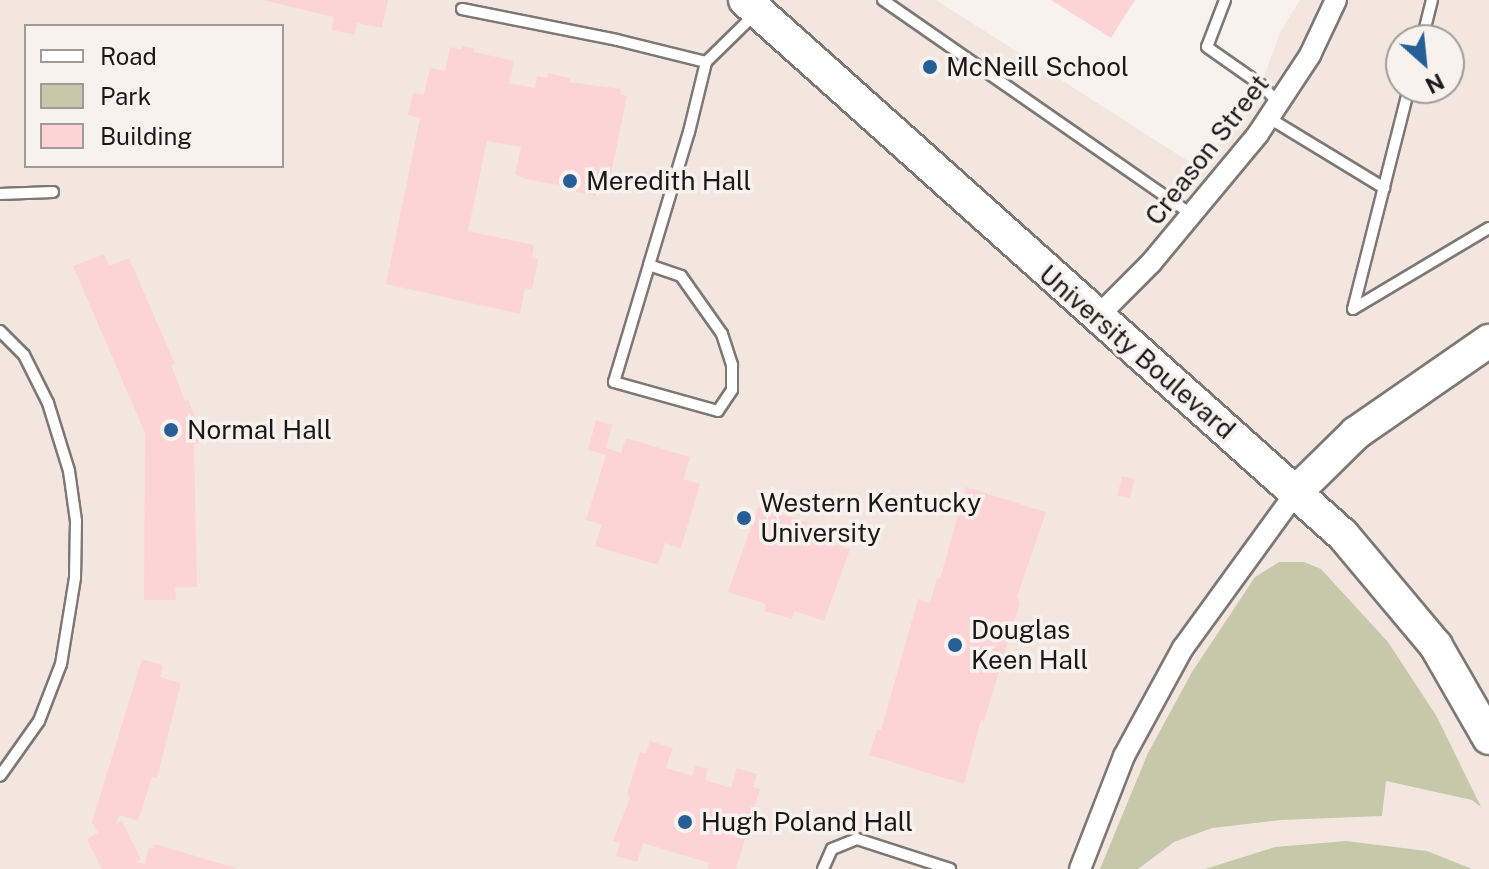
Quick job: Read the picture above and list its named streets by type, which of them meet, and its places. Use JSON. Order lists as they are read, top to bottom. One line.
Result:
{"streets":{"main road":["University Boulevard"],"street":["Creason Street"]},"crossings":[["Creason Street","University Boulevard"]],"places":["McNeill School","Meredith Hall","Normal Hall","Western Kentucky University","Douglas Keen Hall","Hugh Poland Hall"],"legend":["Road","Park","Building"],"north":"bottom right"}
